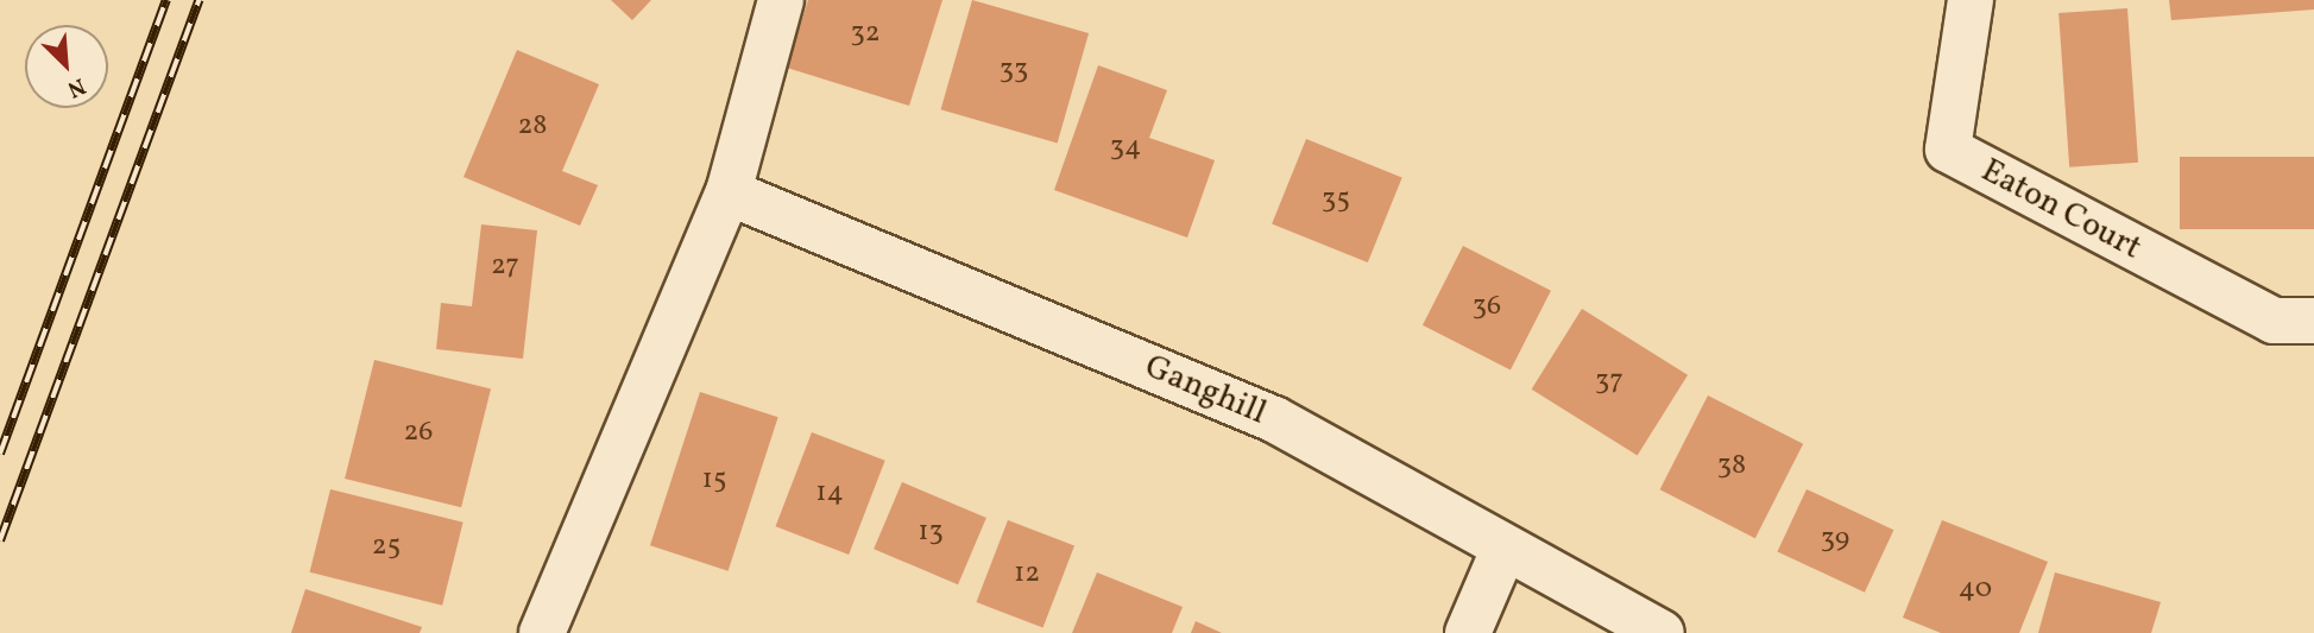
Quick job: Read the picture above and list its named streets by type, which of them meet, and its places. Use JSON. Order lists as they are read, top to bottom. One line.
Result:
{"streets":{"street":["Eaton Court","Ganghill"]},"house_numbers":["32","33","28","34","35","27","36","37","26","38","15","14","13","39","25","12","40"],"north":"bottom right"}
